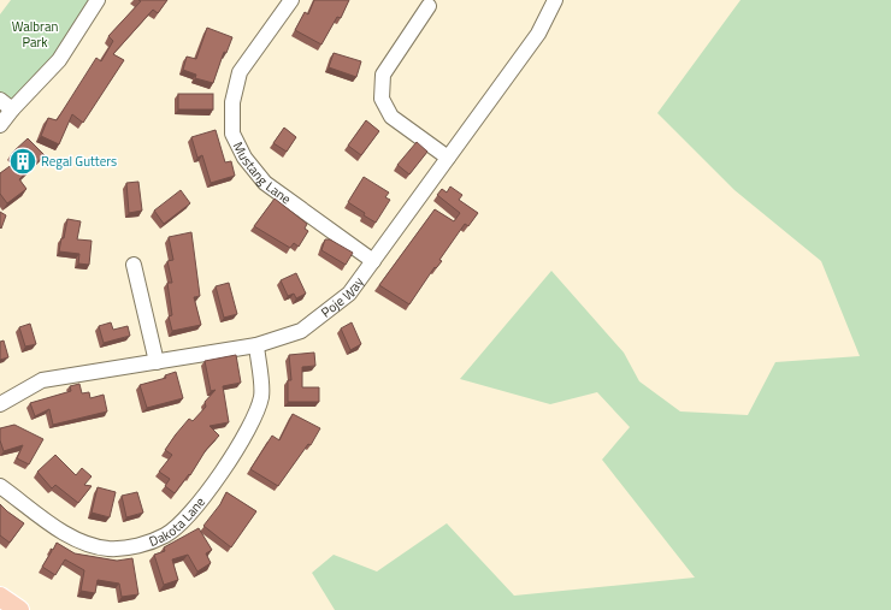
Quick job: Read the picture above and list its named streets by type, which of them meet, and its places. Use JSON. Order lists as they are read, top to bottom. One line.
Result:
{"streets":{"street":["Mustang Lane","Poje Way","Dakota Lane"]},"crossings":[["Mustang Lane","Poje Way"],["Poje Way","Dakota Lane"]],"parks":["Walbran Park"],"places":{"building":["Regal Gutters"]}}
